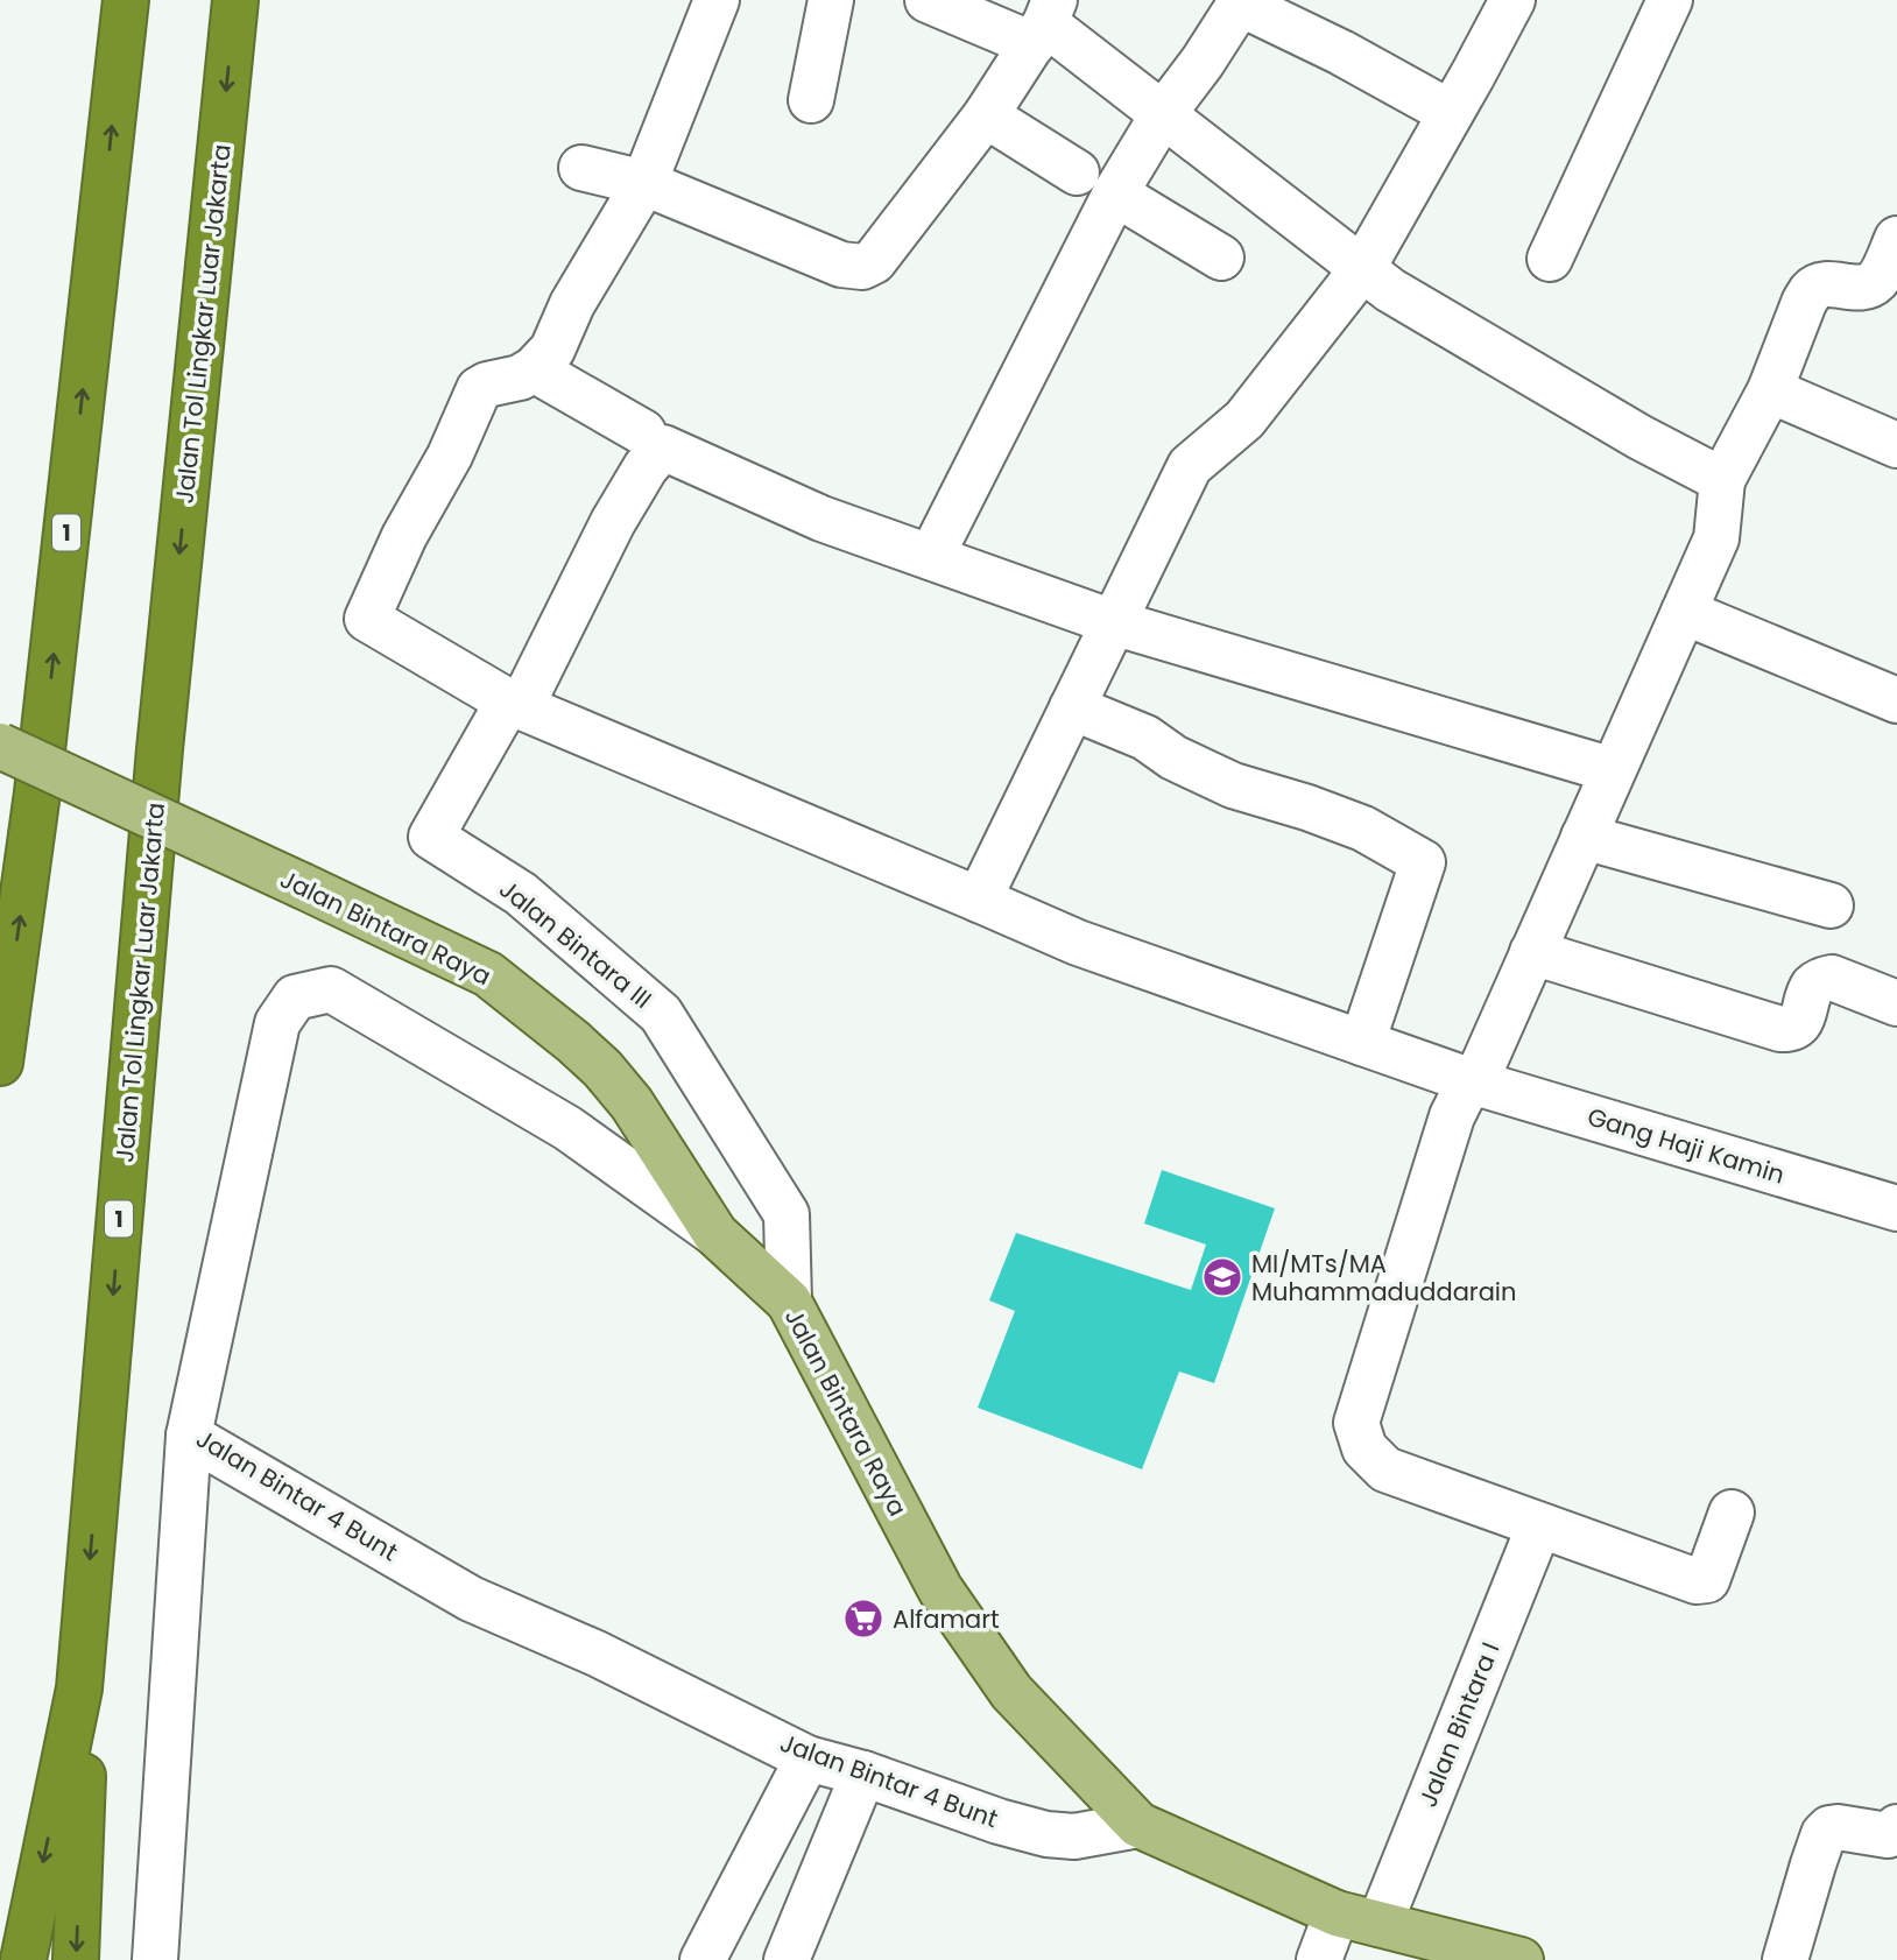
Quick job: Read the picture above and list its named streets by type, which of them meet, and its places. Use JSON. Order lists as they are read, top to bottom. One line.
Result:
{"streets":{"highway":["Jalan Tol Lingkar Luar Jakarta","1"],"main road":["Jalan Bintara Raya"],"street":["Jalan Bintara III","Gang Haji Kamin","Jalan Bintar 4 Bunt","Jalan Bintara I"]},"crossings":[["Jalan Bintara Raya","Jalan Bintara III"],["Jalan Bintara Raya","Jalan Bintar 4 Bunt"],["Jalan Bintara Raya","Jalan Bintara I"],["Jalan Bintara III","Gang Haji Kamin"]],"places":{"school or university":["MI/MTs/MA Muhammaduddarain"],"supermarket":["Alfamart"]}}
